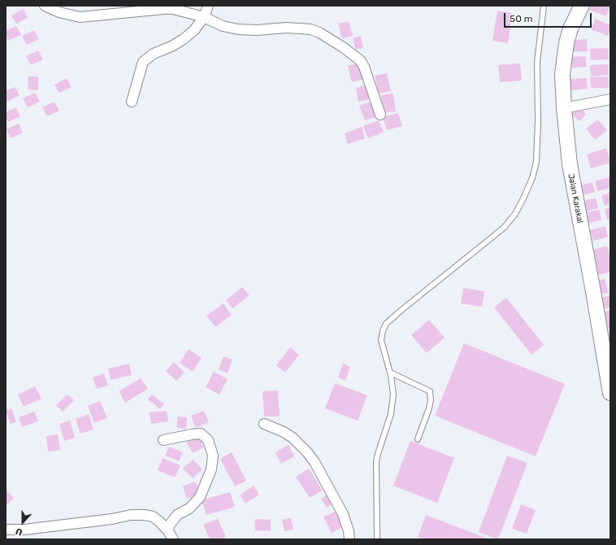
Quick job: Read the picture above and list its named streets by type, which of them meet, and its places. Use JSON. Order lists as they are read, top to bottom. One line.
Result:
{"streets":{"main road":["Jalan Karakal"]},"scale_bar":"50 m","north":"bottom"}
